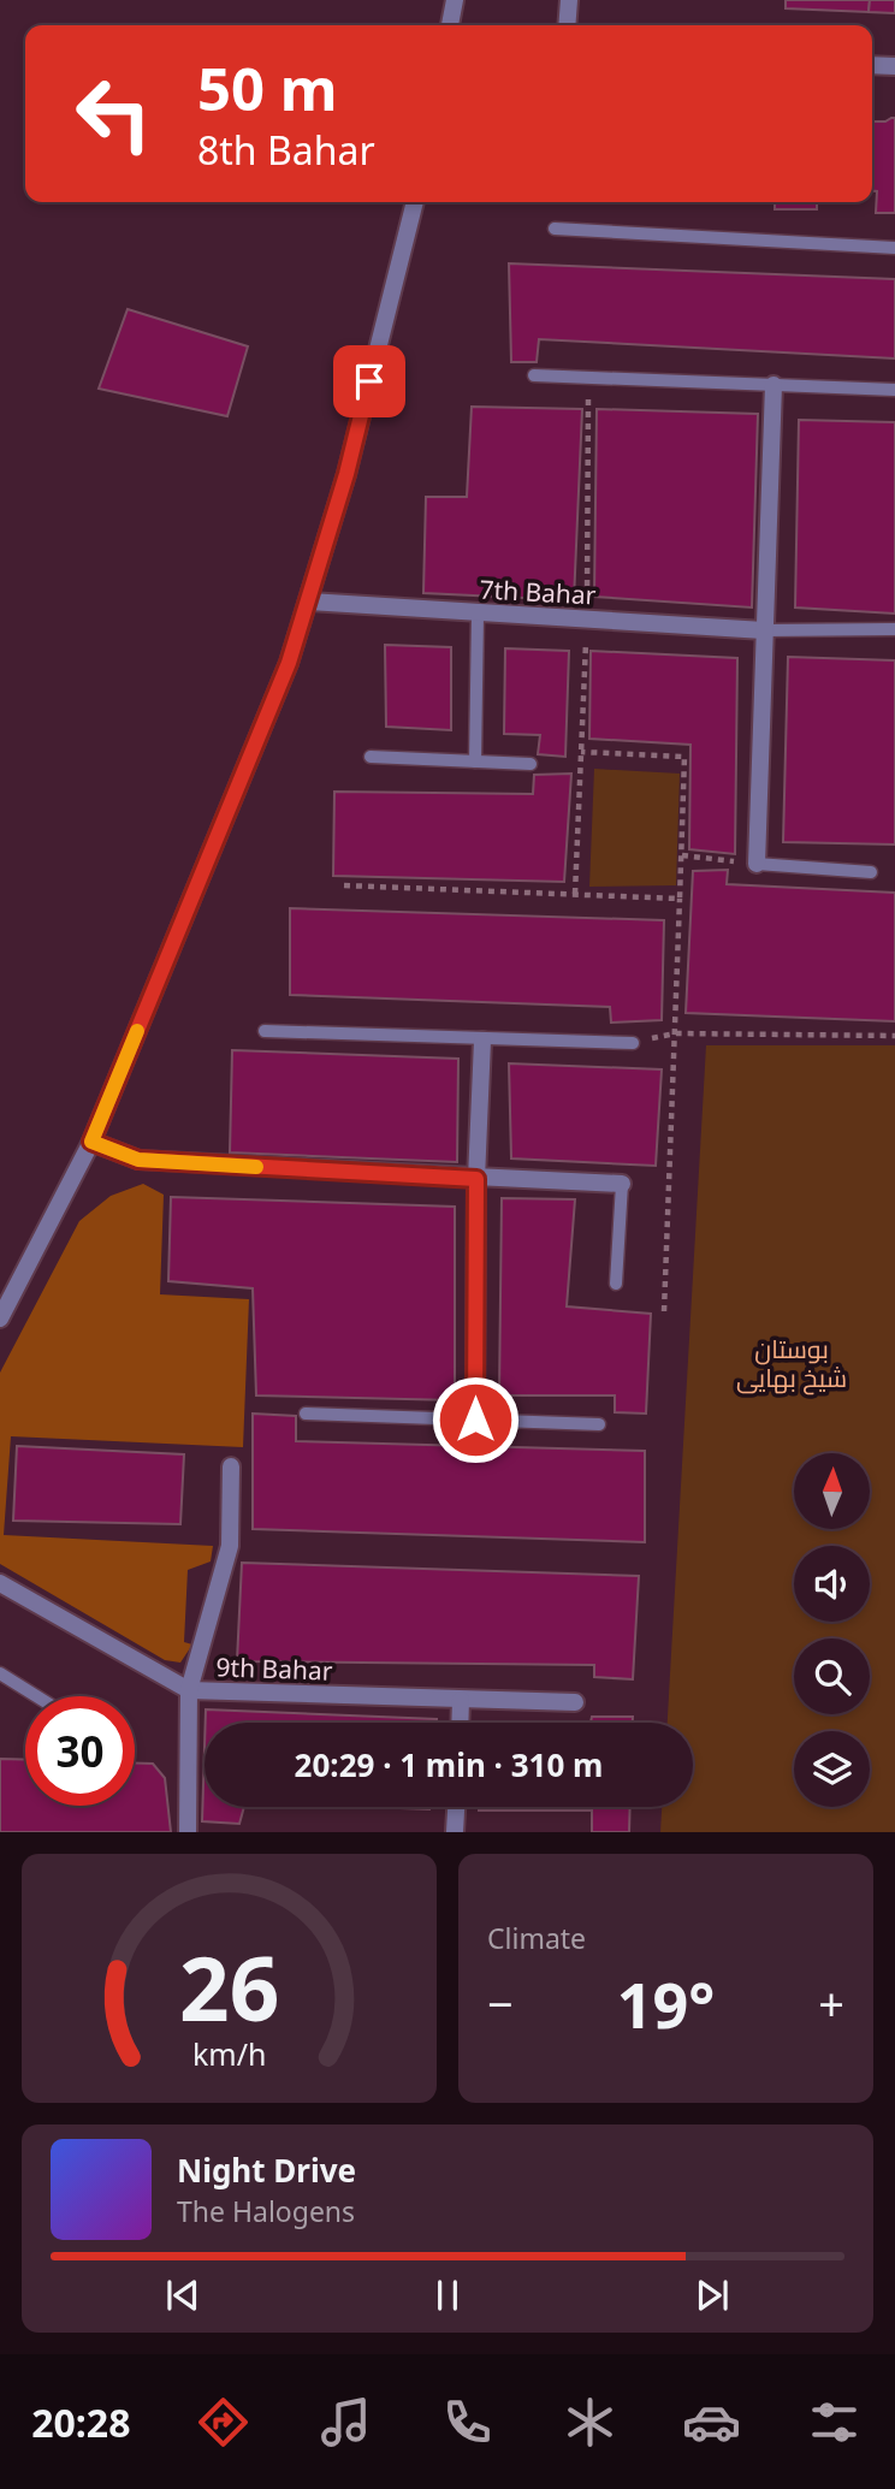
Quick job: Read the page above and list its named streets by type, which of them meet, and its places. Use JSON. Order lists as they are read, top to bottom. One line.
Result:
{"streets":{"street":["7th Bahar","9th Bahar"]},"parks":["بوستان شیخ بهایی"],"north":"top","page":{"turn":["50 m","8th Bahar"],"limit":"30","trip":"20:29 · 1 min · 310 m","tile":"Climate","heat":["−","19°","+"],"song":["Night Drive","The Halogens"],"tabs":"20:28","gauge":["26","km/h"]}}
